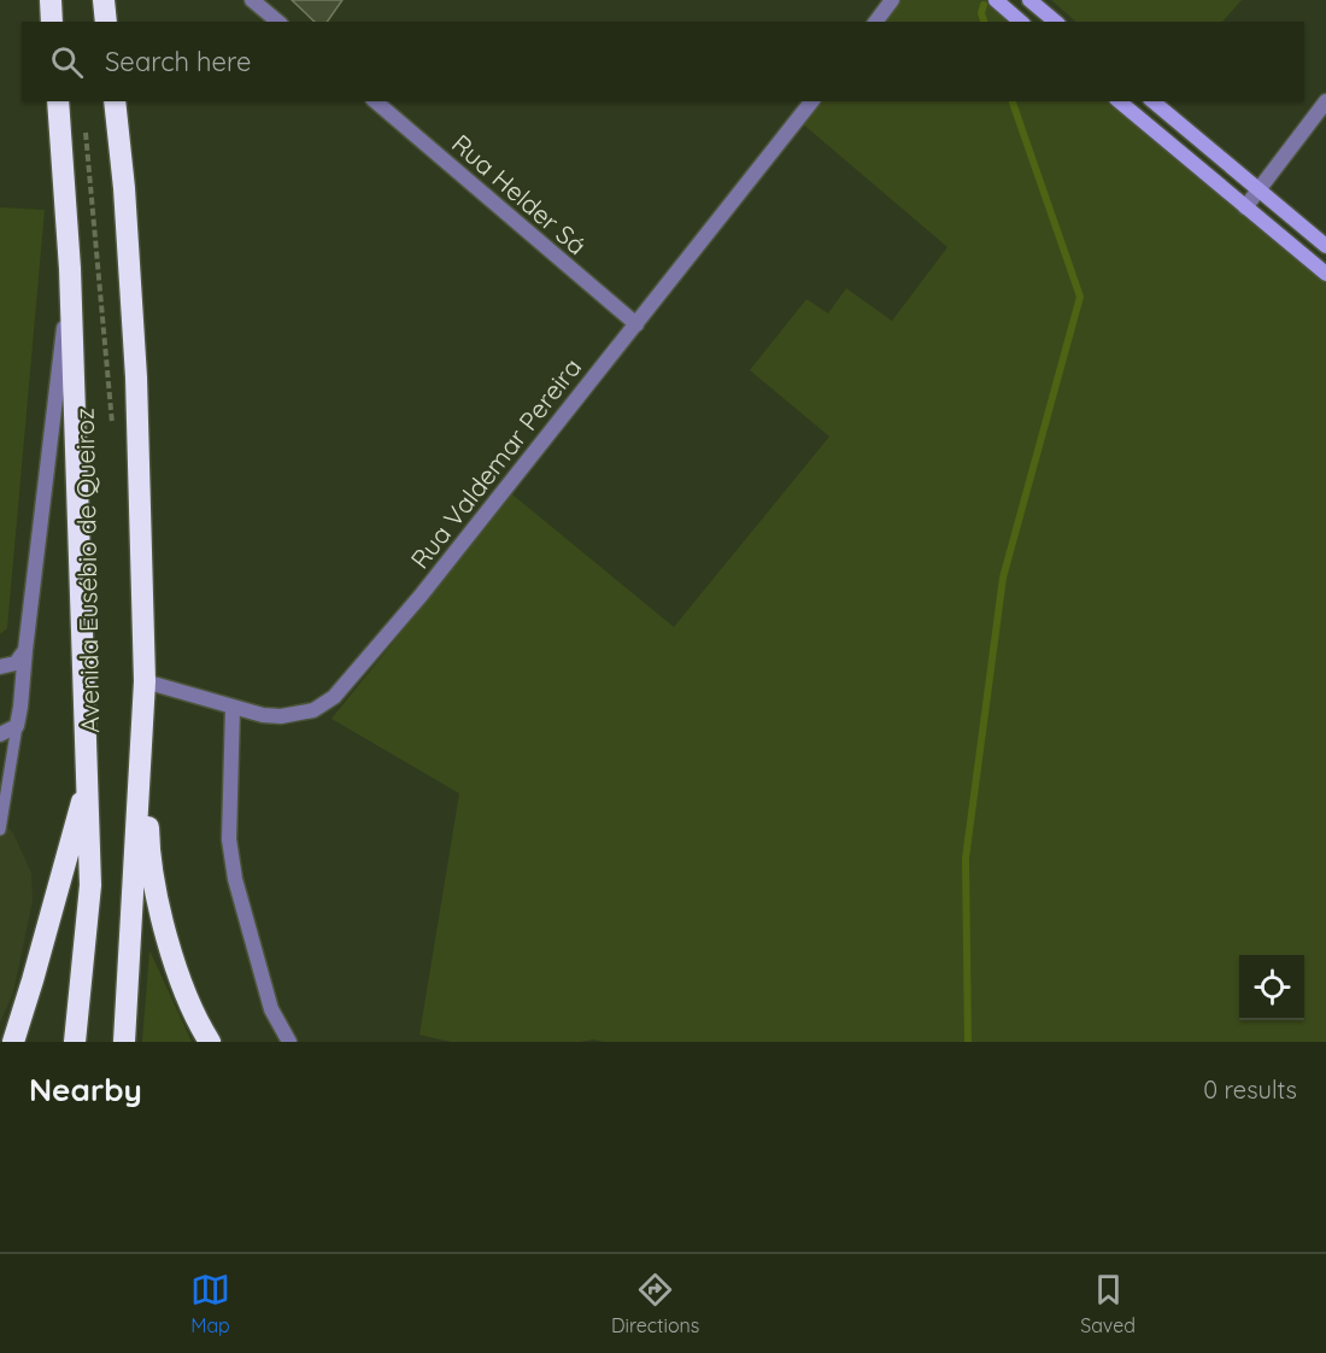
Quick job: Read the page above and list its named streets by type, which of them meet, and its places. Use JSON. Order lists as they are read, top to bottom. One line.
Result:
{"streets":{"highway":["Avenida Eusébio de Queiroz"],"street":["Rua Helder Sá","Rua Valdemar Pereira"]},"crossings":[["Rua Helder Sá","Rua Valdemar Pereira"],["Rua Valdemar Pereira","Avenida Eusébio de Queiroz"]],"page":{"search":"Search here","heading":["Nearby","0 results"],"nav":["Map","Directions","Saved"]}}
